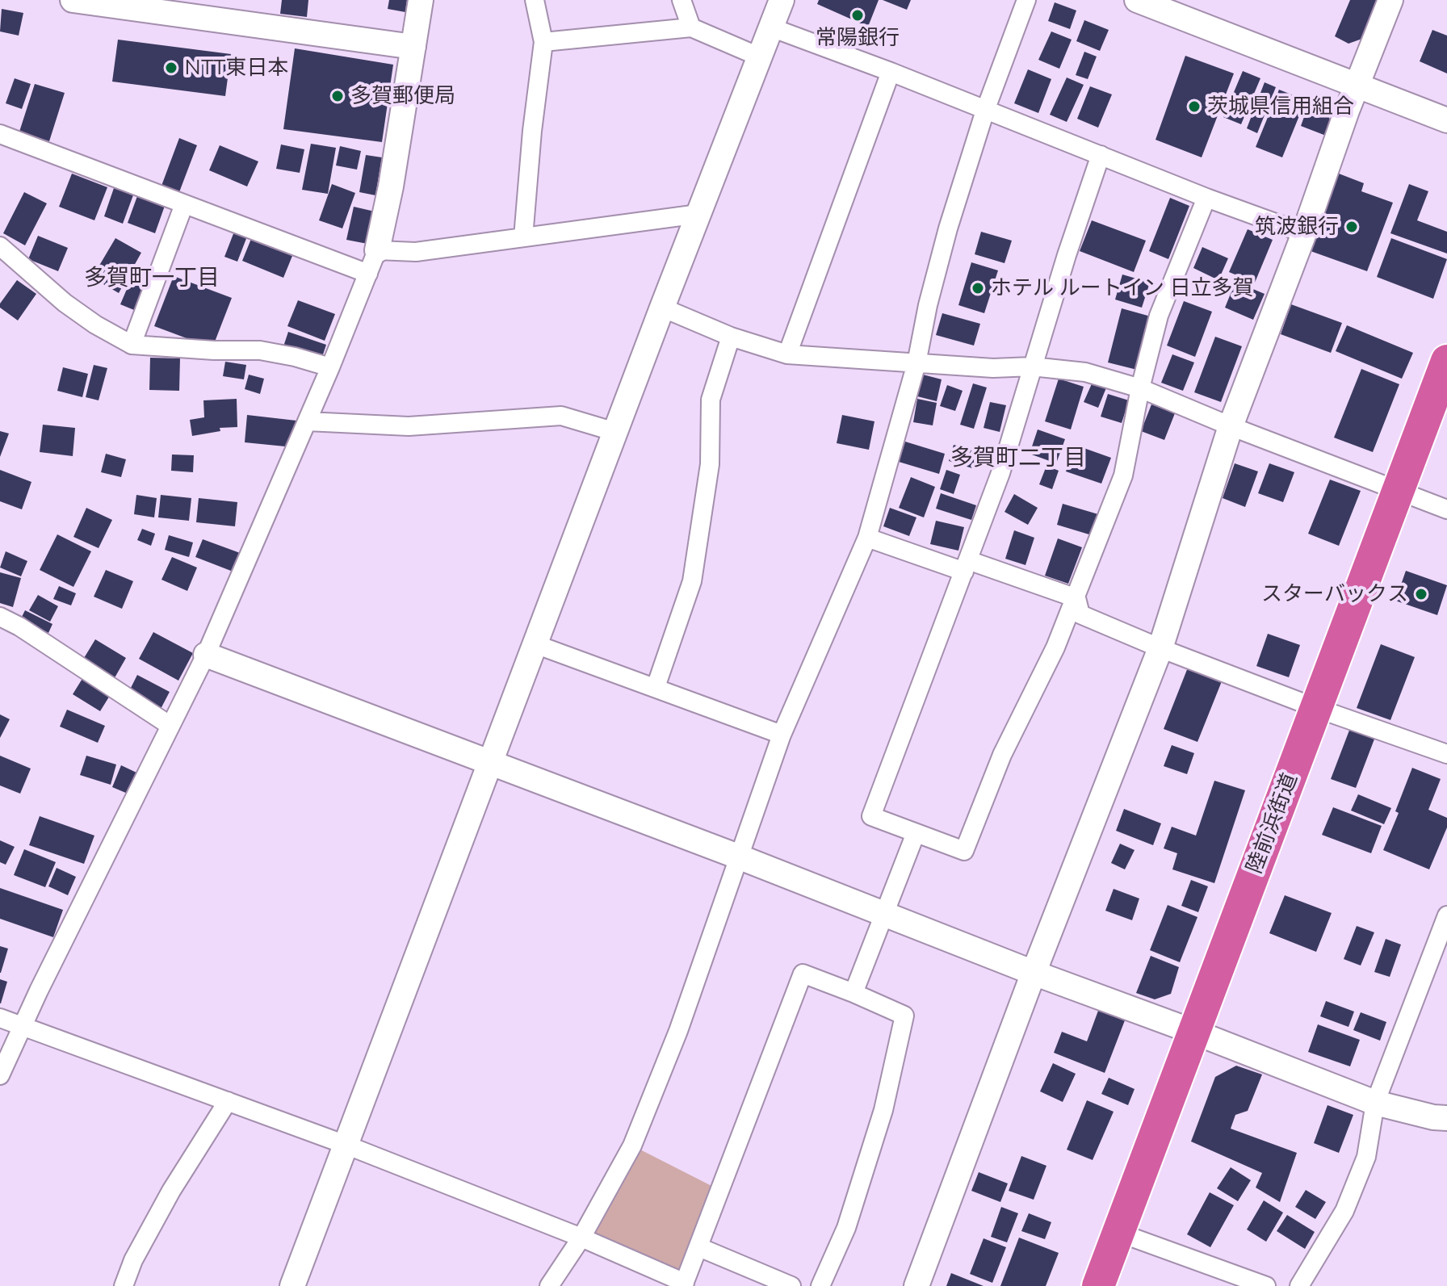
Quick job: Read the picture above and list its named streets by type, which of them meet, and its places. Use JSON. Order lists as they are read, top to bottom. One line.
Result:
{"streets":{"highway":["陸前浜街道"]},"districts":["多賀町一丁目","多賀町二丁目"],"places":["常陽銀行","NTT東日本","多賀郵便局","茨城県信用組合","筑波銀行","ホテル ルートイン 日立多賀","スターバックス"]}
